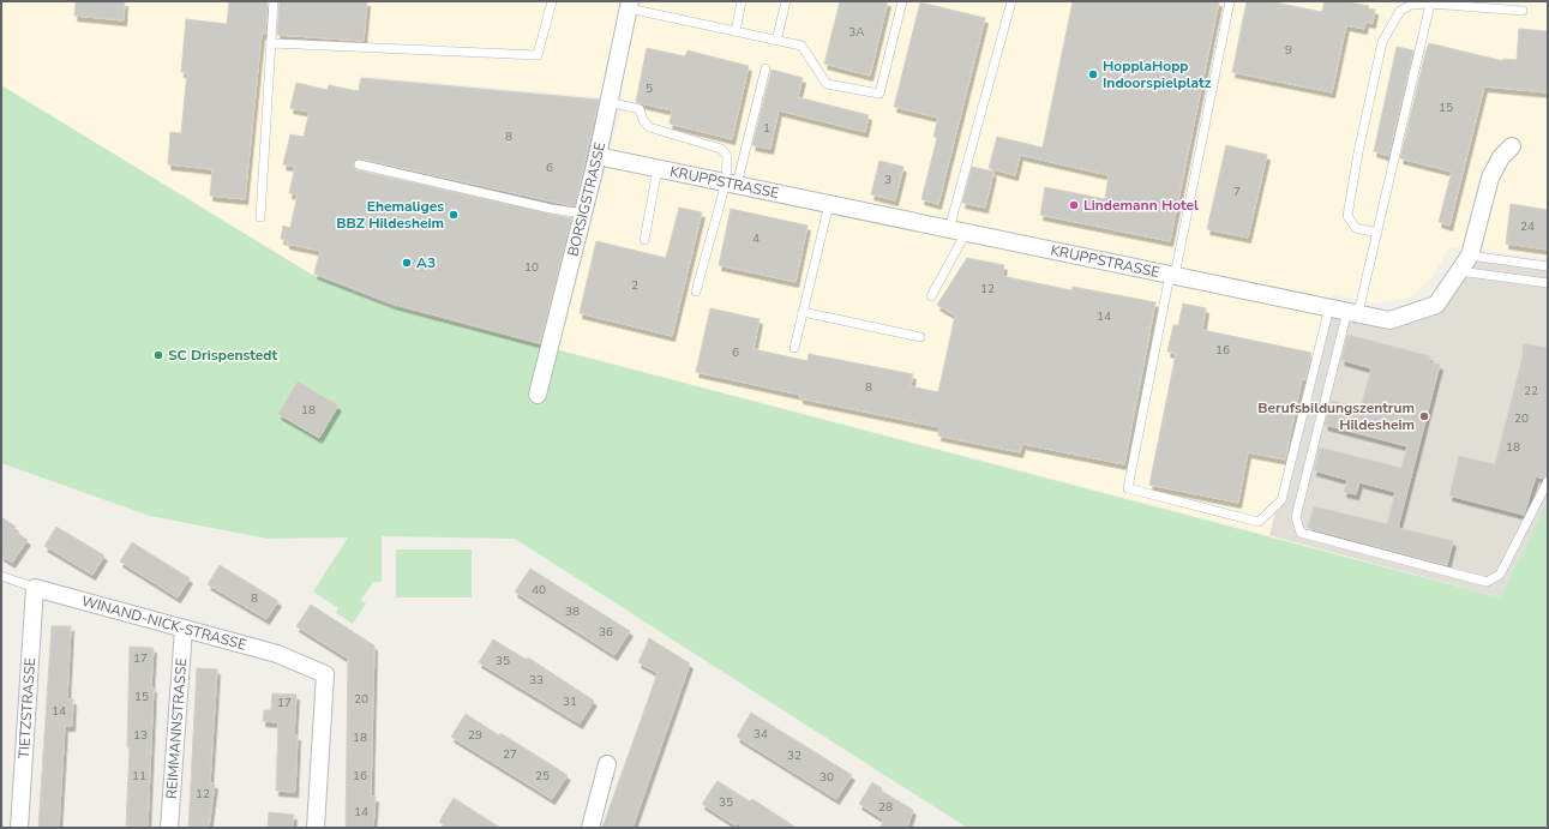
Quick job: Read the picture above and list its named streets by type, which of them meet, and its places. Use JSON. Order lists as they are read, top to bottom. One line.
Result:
{"streets":{"street":["KRUPPSTRASSE","BORSIGSTRASSE","WINAND-NICK-STRASSE","TIETZSTRASSE","REIMMANNSTRASSE"]},"crossings":[["KRUPPSTRASSE","BORSIGSTRASSE"],["WINAND-NICK-STRASSE","TIETZSTRASSE"],["WINAND-NICK-STRASSE","REIMMANNSTRASSE"]],"places":["HopplaHopp Indoorspielplatz","Lindemann Hotel","Ehemaliges BBZ Hildesheim","A3","SC Drispenstedt","Berufsbildungszentrum Hildesheim"],"house_numbers":["3A","9","5","15","1","8","6","3","7","24","4","10","2","12","14","16","6","8","22","18","20","18","40","8","38","36","17","35","33","15","20","31","17","14","34","13","29","18","27","32","11","16","25","30","12","35","28","14"]}
